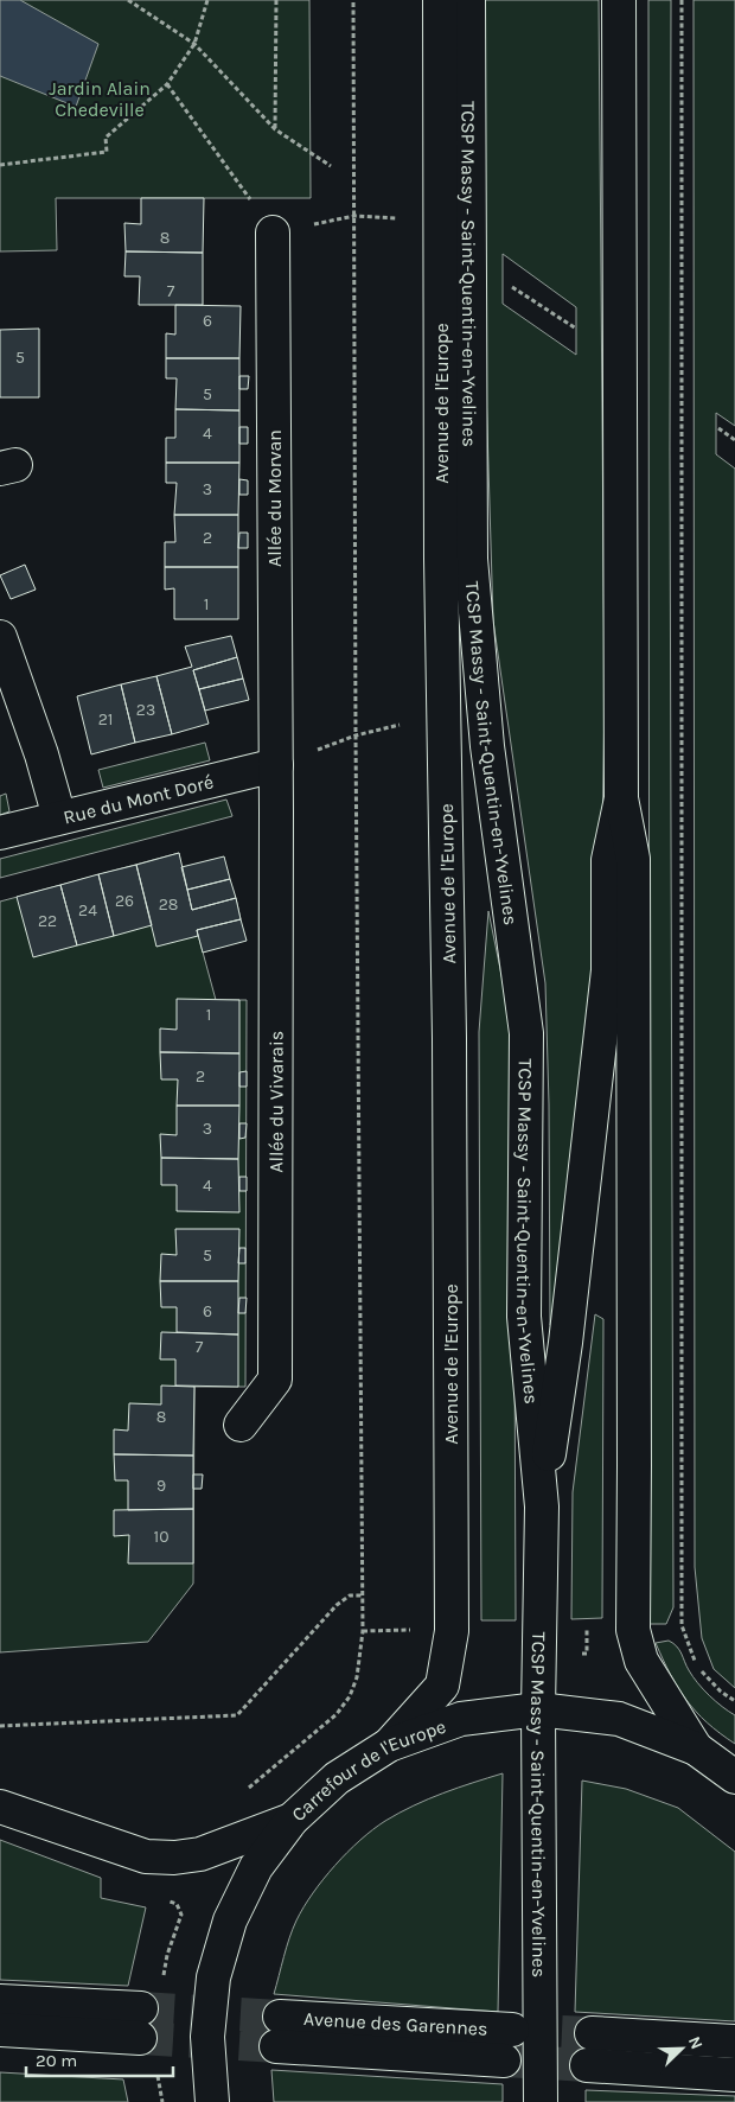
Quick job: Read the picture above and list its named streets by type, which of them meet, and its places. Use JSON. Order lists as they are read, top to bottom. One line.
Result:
{"streets":{"main road":["TCSP Massy - Saint-Quentin-en-Yvelines","Avenue de l'Europe","Allée du Morvan","Rue du Mont Doré","Allée du Vivarais","Carrefour de l'Europe","Avenue des Garennes"]},"crossings":[["TCSP Massy - Saint-Quentin-en-Yvelines","Carrefour de l'Europe"],["Avenue de l'Europe","Carrefour de l'Europe"],["Allée du Morvan","Rue du Mont Doré"],["Allée du Morvan","Allée du Vivarais"],["Rue du Mont Doré","Allée du Vivarais"]],"parks":["Jardin Alain Chedeville"],"house_numbers":["8","7","6","5","5","4","3","2","1","23","21","26","28","24","22","1","2","3","4","5","6","7","8","9","10"],"scale_bar":"20 m","north":"top right"}
